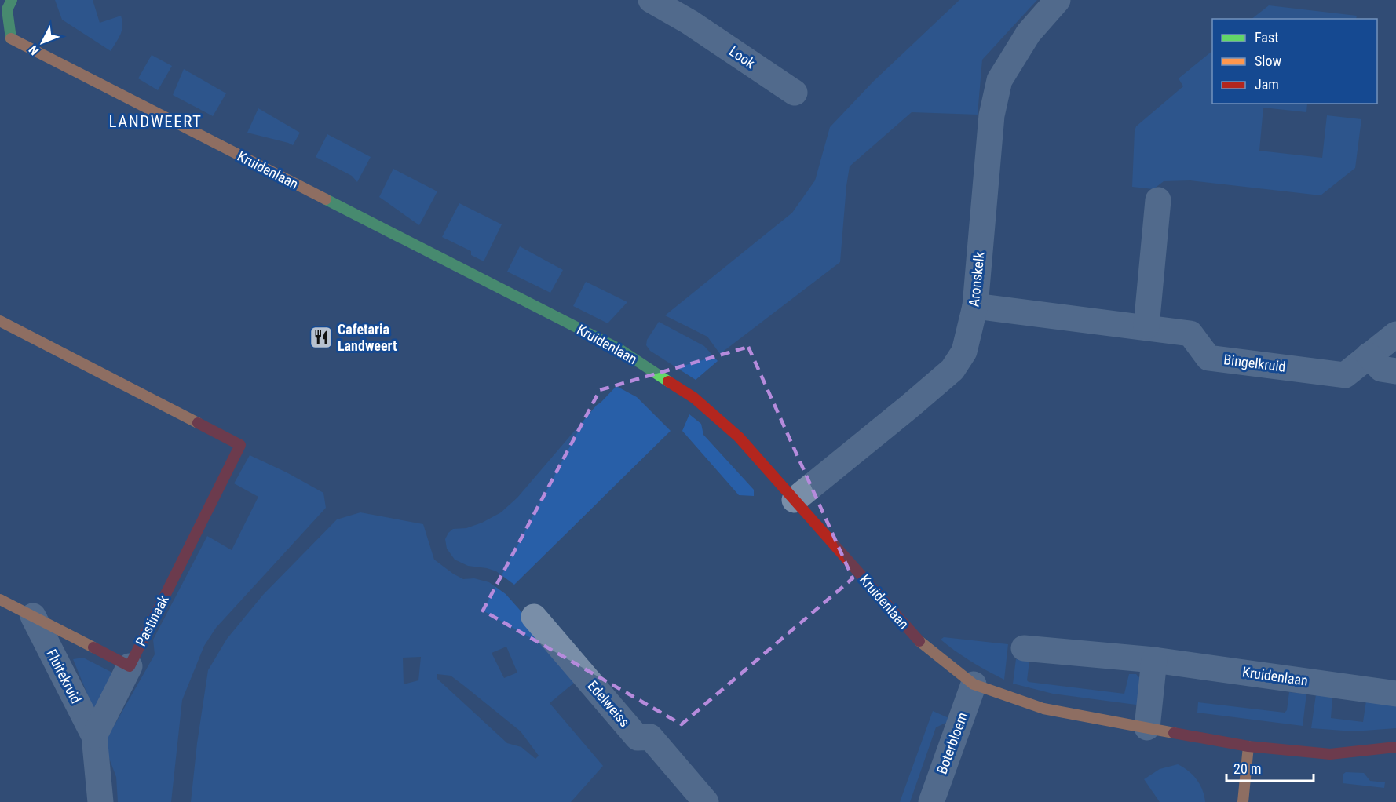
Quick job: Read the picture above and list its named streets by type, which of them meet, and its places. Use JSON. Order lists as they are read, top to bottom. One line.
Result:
{"streets":{"street":["Look","Kruidenlaan","Aronskelk","Bingelkruid","Pastinaak","Fluitekruid","Edelweiss","Boterbloem"]},"crossings":[["Kruidenlaan","Aronskelk"],["Kruidenlaan","Boterbloem"],["Aronskelk","Bingelkruid"]],"districts":["LANDWEERT"],"places":{"restaurant":["Cafetaria Landweert"]},"legend":["Fast","Slow","Jam"],"scale_bar":"20 m","north":"bottom left"}
